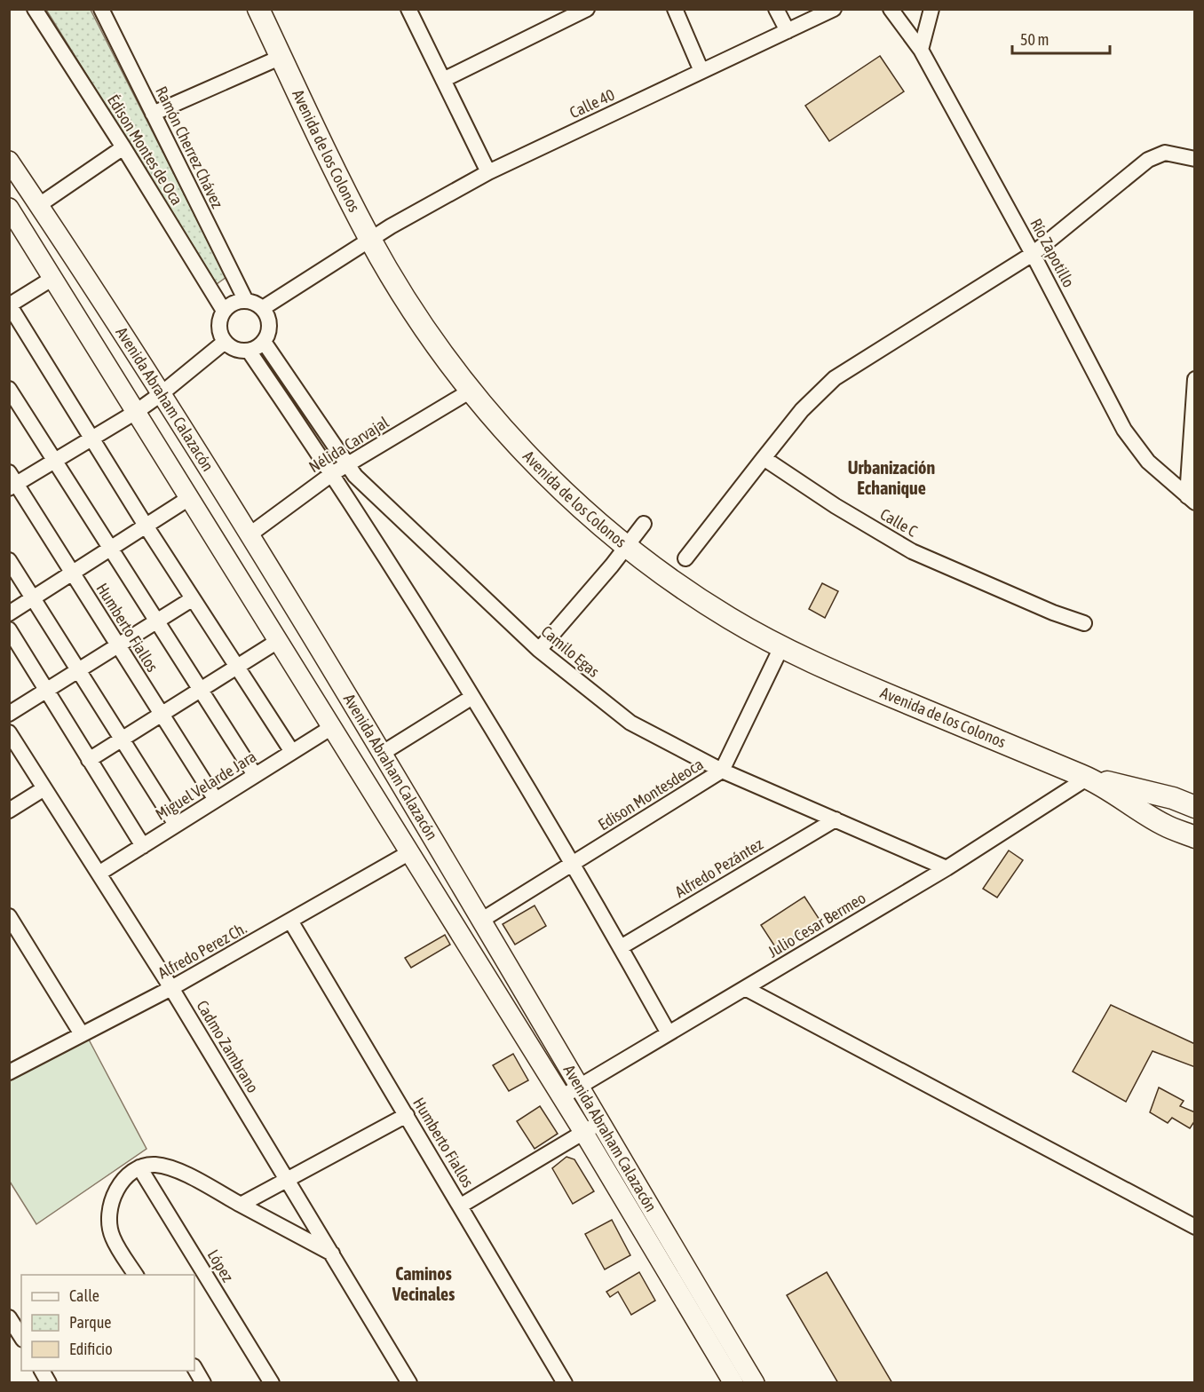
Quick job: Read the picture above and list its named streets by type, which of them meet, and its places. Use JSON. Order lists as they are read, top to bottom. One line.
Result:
{"streets":{"highway":["Avenida de los Colonos"],"main road":["Avenida Abraham Calazacón"],"street":["Calle 40","Ramón Cherrez Chávez","Édison Montes de Oca","Río Zapotillo","Nélida Carvajal","Calle C","Humberto Fiallos","Camilo Egas","Miguel Velarde Jara","Edison Montesdeoca","Alfredo Pezántez","Julio Cesar Bermeo","Alfredo Perez Ch.","Cadmo Zambrano","López"]},"crossings":[["Calle 40","Ramón Cherrez Chávez"],["Calle 40","Édison Montes de Oca"],["Calle 40","Avenida de los Colonos"],["Calle 40","Camilo Egas"],["Ramón Cherrez Chávez","Édison Montes de Oca"],["Ramón Cherrez Chávez","Camilo Egas"],["Édison Montes de Oca","Camilo Egas"],["Avenida de los Colonos","Nélida Carvajal"],["Avenida de los Colonos","Edison Montesdeoca"],["Avenida de los Colonos","Julio Cesar Bermeo"],["Avenida Abraham Calazacón","Nélida Carvajal"],["Avenida Abraham Calazacón","Miguel Velarde Jara"],["Avenida Abraham Calazacón","Edison Montesdeoca"],["Avenida Abraham Calazacón","Julio Cesar Bermeo"],["Avenida Abraham Calazacón","Alfredo Perez Ch."],["Nélida Carvajal","Camilo Egas"],["Humberto Fiallos","Miguel Velarde Jara"],["Humberto Fiallos","Alfredo Perez Ch."],["Camilo Egas","Edison Montesdeoca"],["Camilo Egas","Alfredo Pezántez"],["Camilo Egas","Julio Cesar Bermeo"],["Miguel Velarde Jara","Cadmo Zambrano"],["Alfredo Perez Ch.","Cadmo Zambrano"]],"districts":["Urbanización Echanique","Caminos Vecinales"],"legend":["Calle","Parque","Edificio"],"scale_bar":"50 m"}
